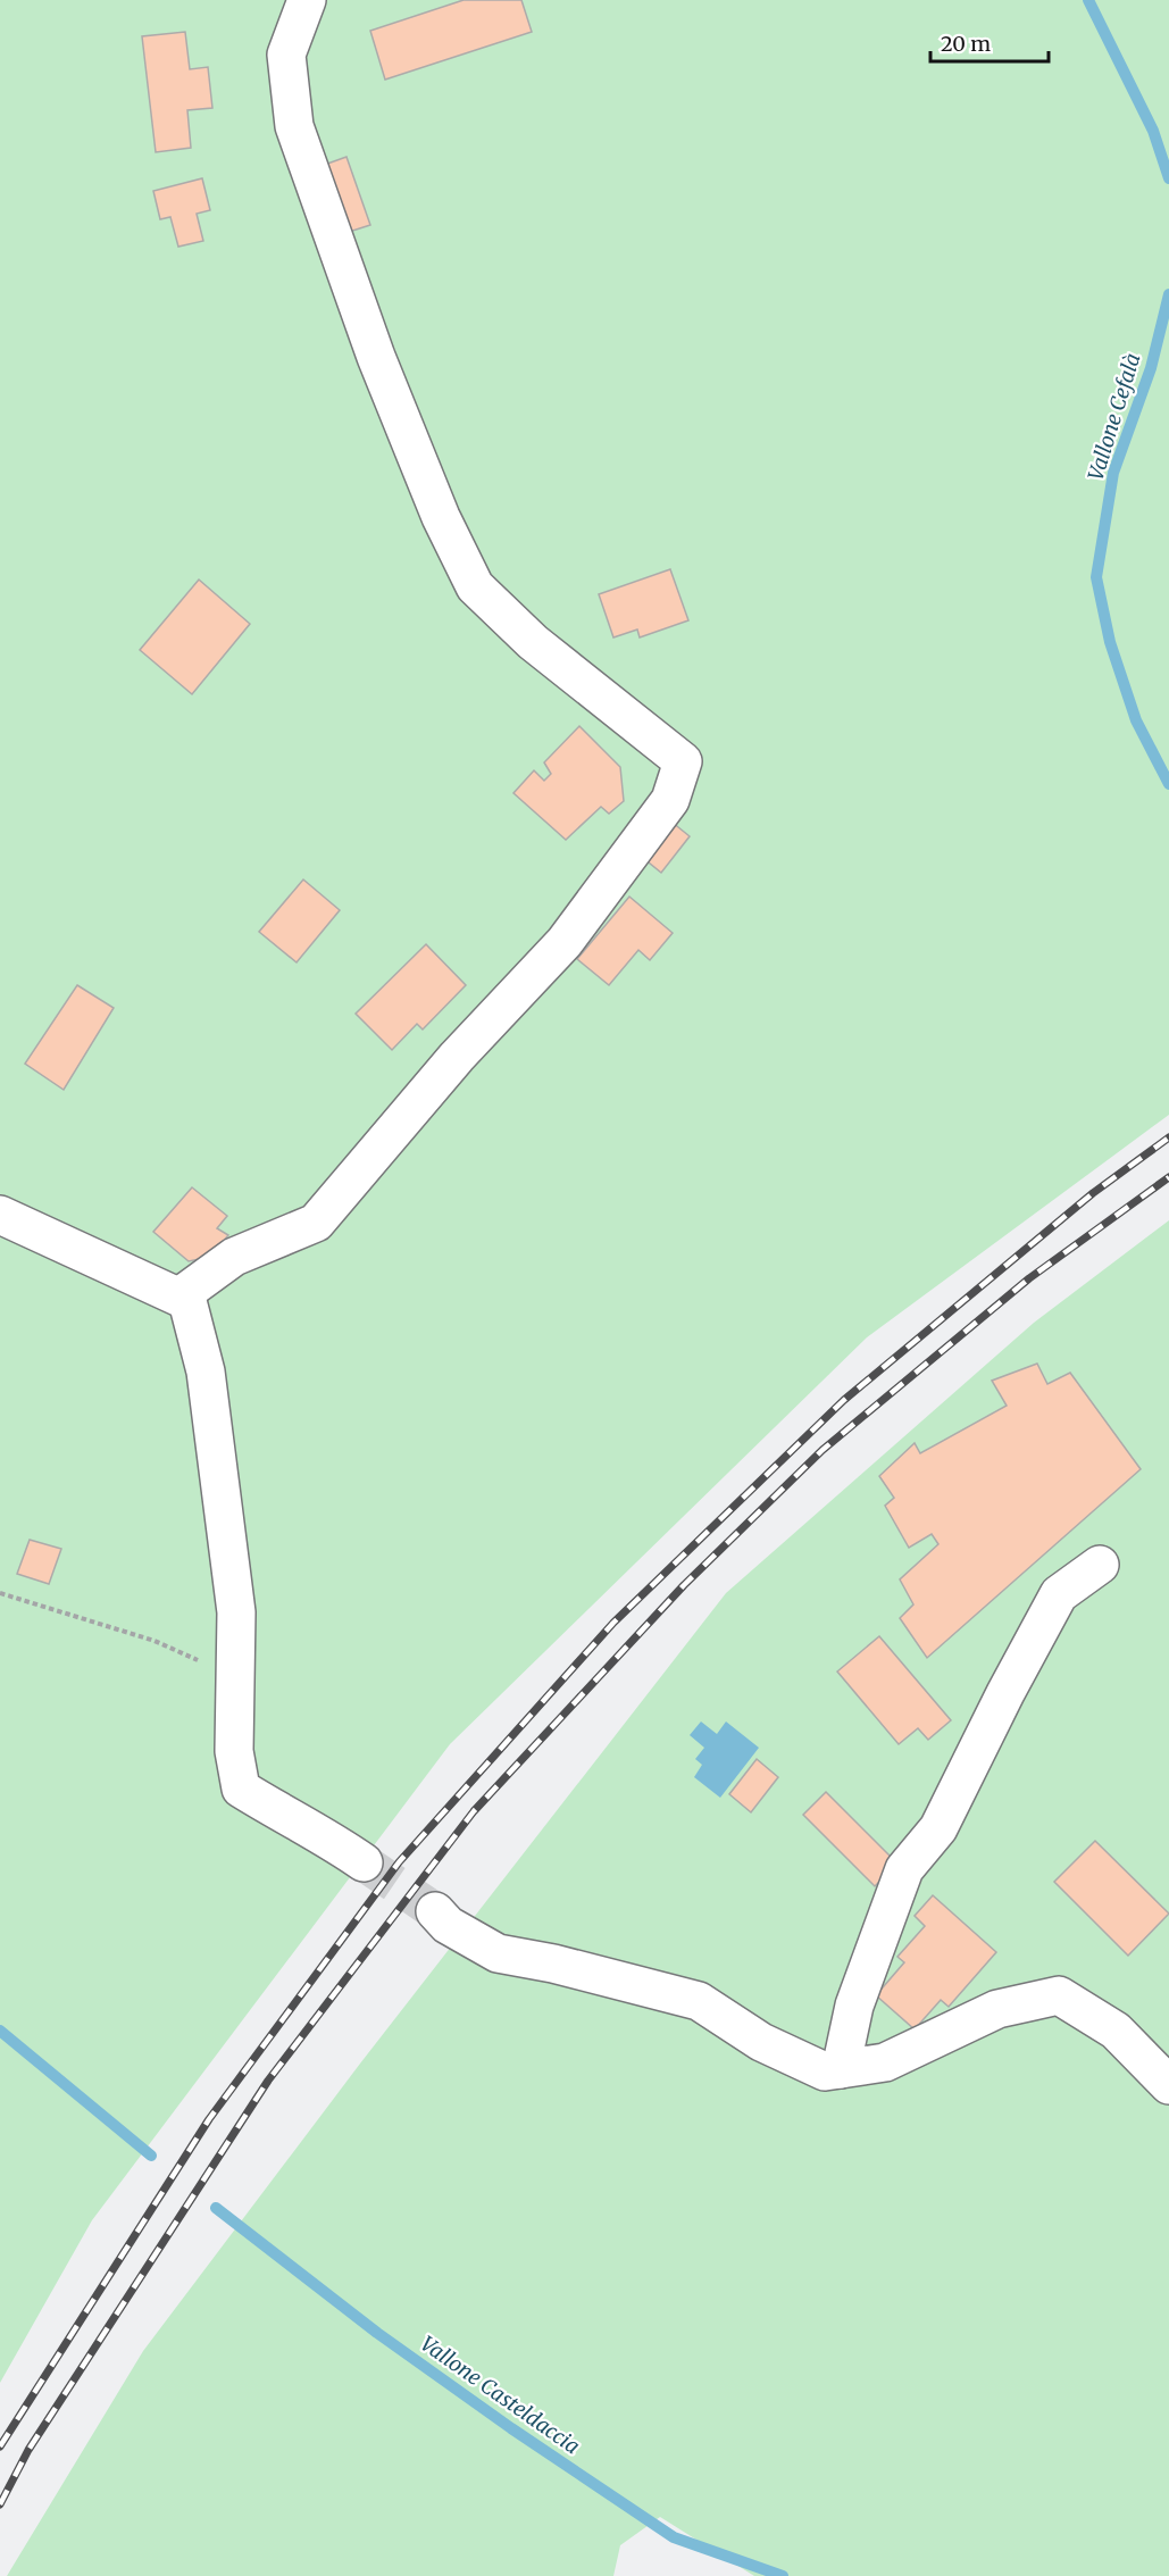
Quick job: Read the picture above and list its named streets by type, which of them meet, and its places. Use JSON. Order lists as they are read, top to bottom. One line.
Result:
{"water":["Vallone Cefalà","Vallone Casteldaccia"],"scale_bar":"20 m"}
